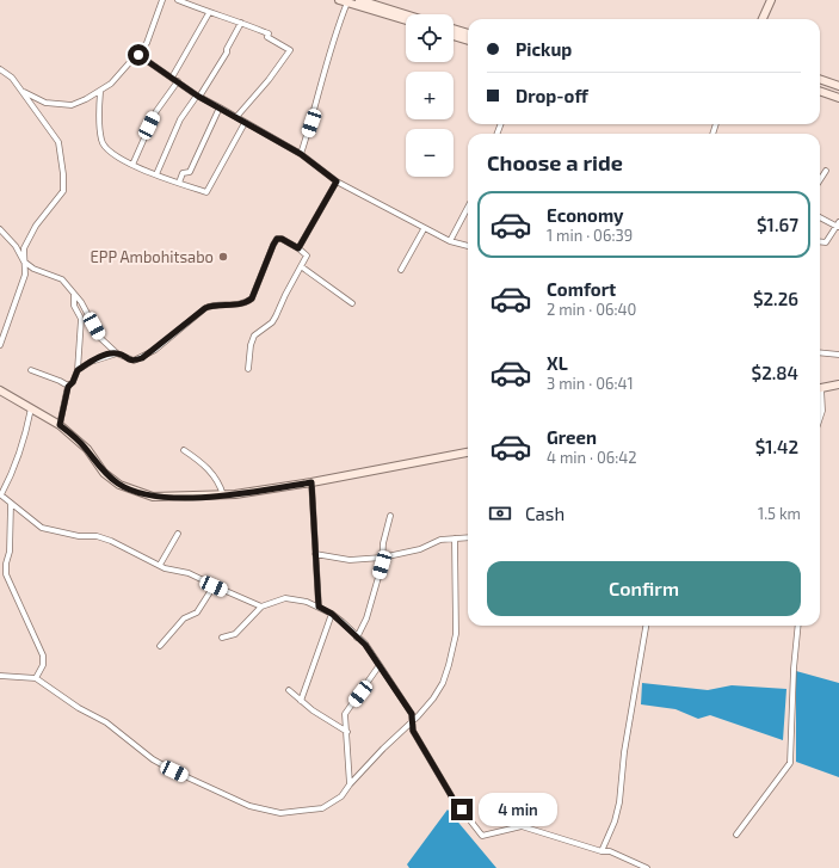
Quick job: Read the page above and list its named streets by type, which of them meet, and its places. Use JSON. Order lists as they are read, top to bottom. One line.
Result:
{"places":["EPP Ambohitsabo"],"page":{"map_buttons":["+","−"],"banner":["Pickup","Drop-off"],"heading":"Choose a ride","list":[{"name":"Economy","note":"1 min · 06:39","value":"$1.67"},{"name":"Comfort","note":"2 min · 06:40","value":"$2.26"},{"name":"XL","note":"3 min · 06:41","value":"$2.84"},{"name":"Green","note":"4 min · 06:42","value":"$1.42"}],"pay":["Cash","1.5 km"],"buttons":"Confirm","bubble":"4 min"}}
